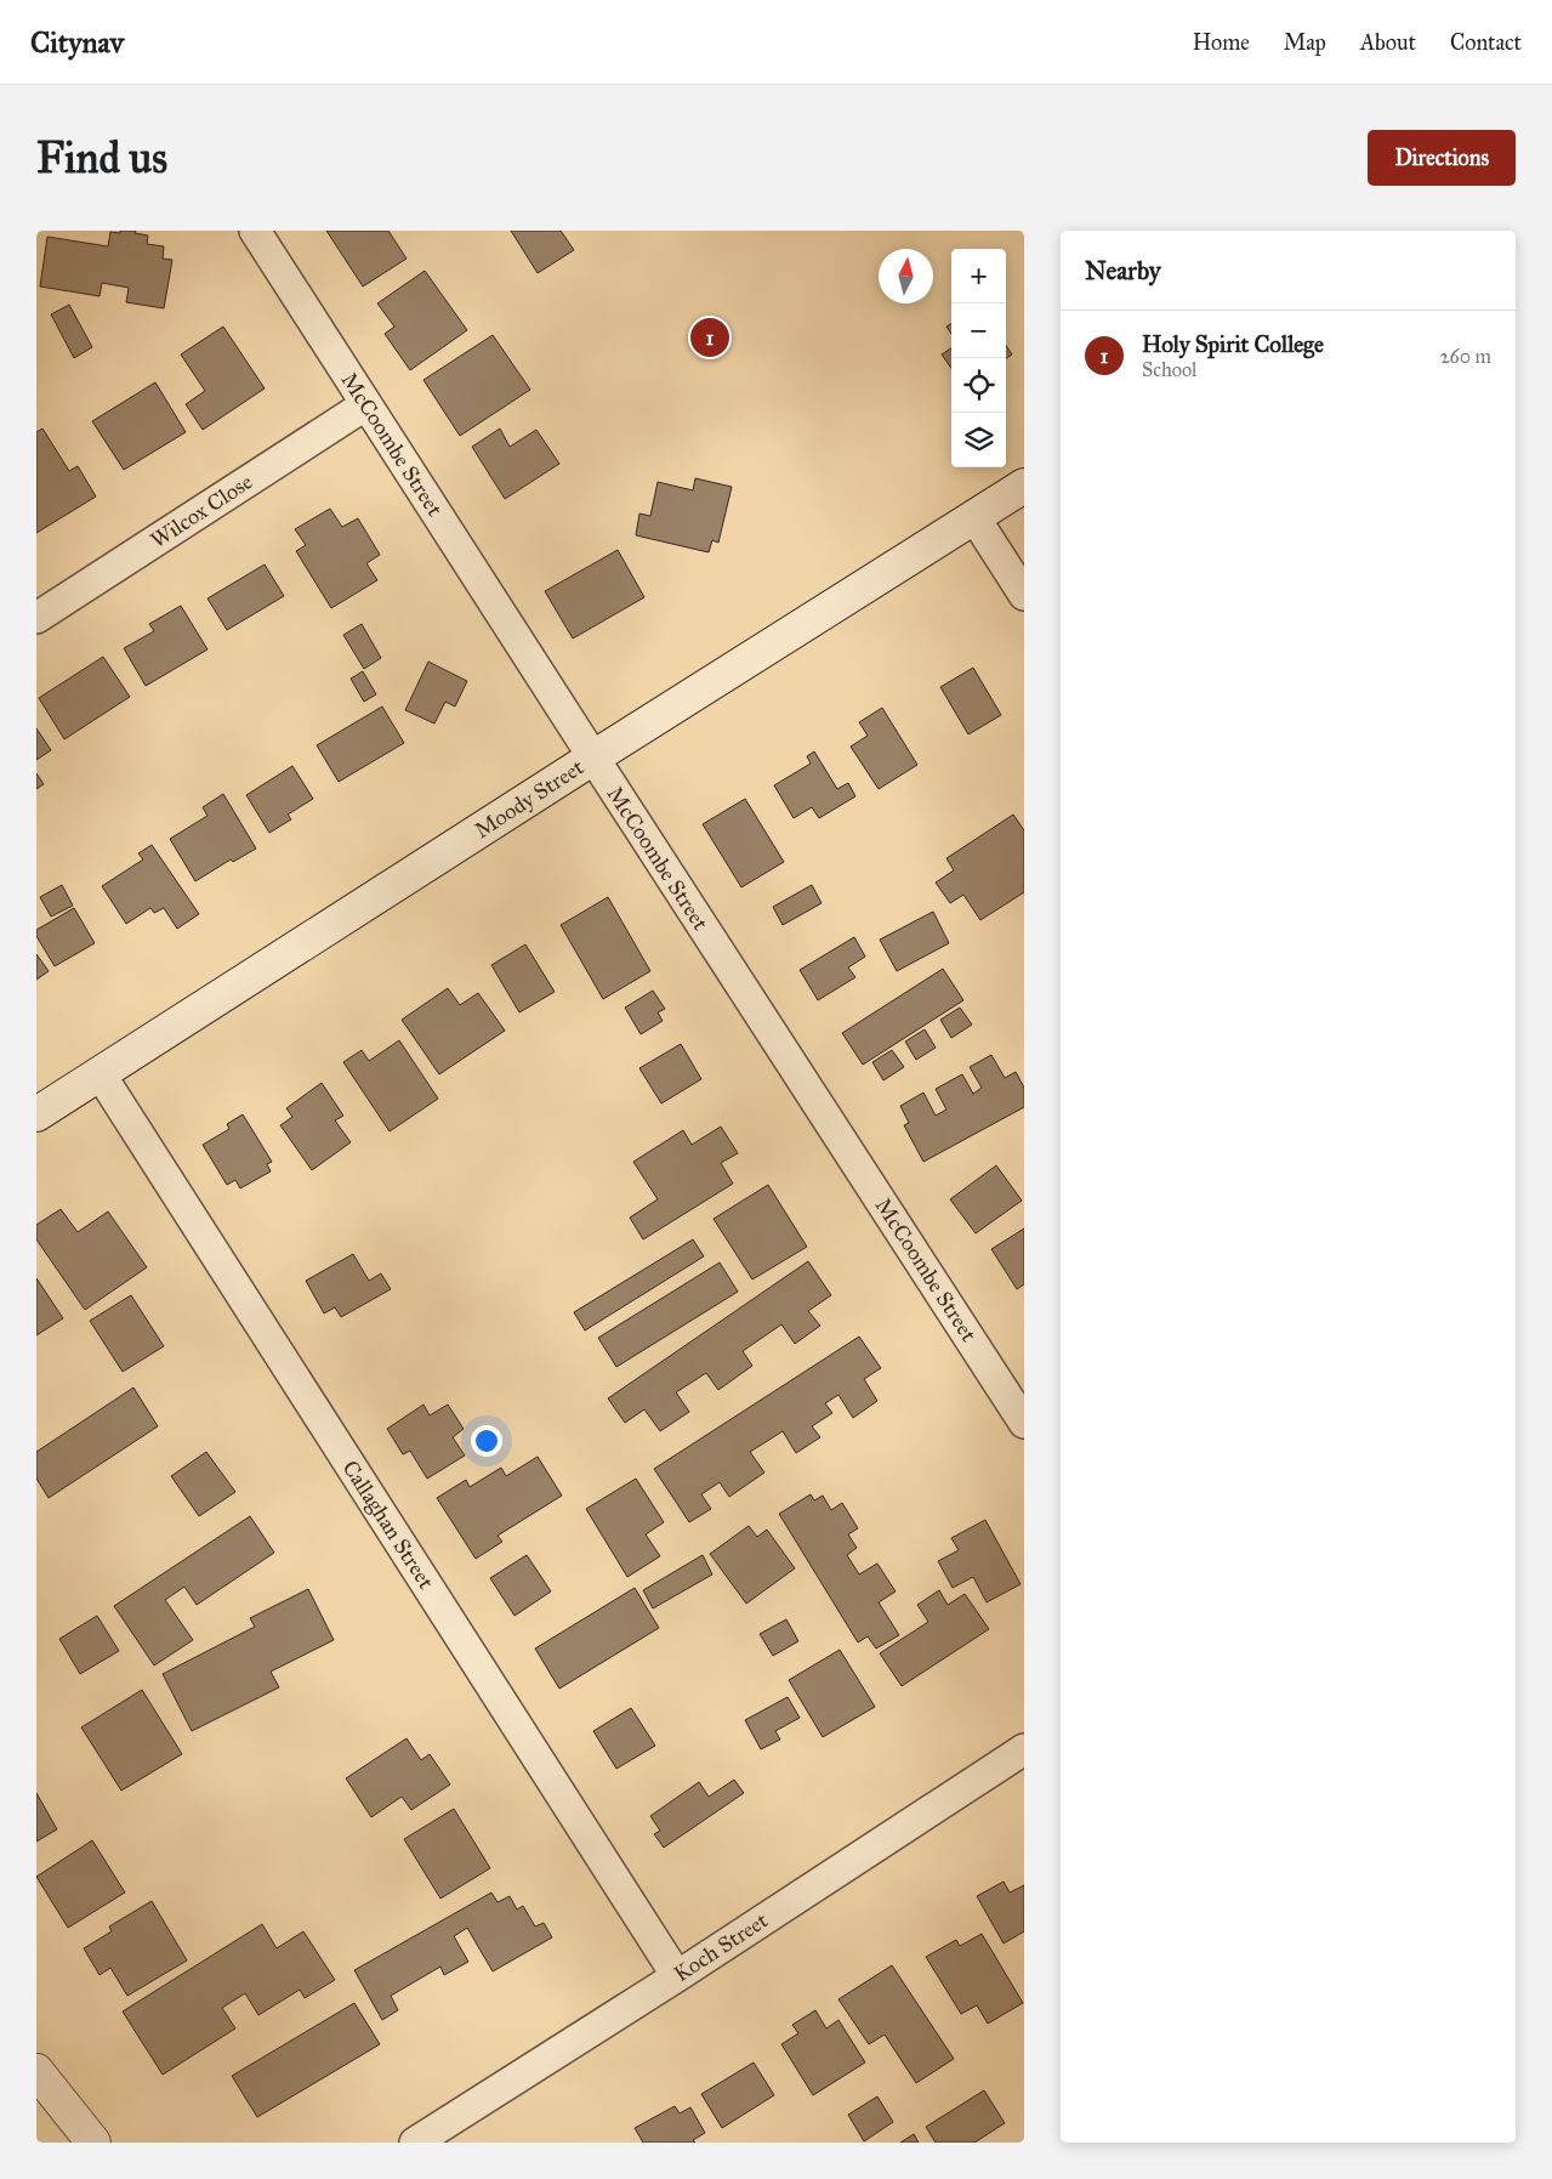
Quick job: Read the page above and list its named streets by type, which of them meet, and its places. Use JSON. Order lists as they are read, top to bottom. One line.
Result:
{"streets":{"main road":["Moody Street"],"street":["McCoombe Street","Wilcox Close","Callaghan Street","Koch Street"]},"crossings":[["McCoombe Street","Wilcox Close"],["McCoombe Street","Moody Street"],["Moody Street","Callaghan Street"],["Callaghan Street","Koch Street"]],"north":"top","page":{"header":"Citynav","nav":["Home","Map","About","Contact"],"buttons":"Directions","title":"Find us","heading":"Nearby","map_buttons":["+","−"],"list":[{"mark":"1","name":"Holy Spirit College","note":"School","value":"260 m"}],"pins":"1"}}
